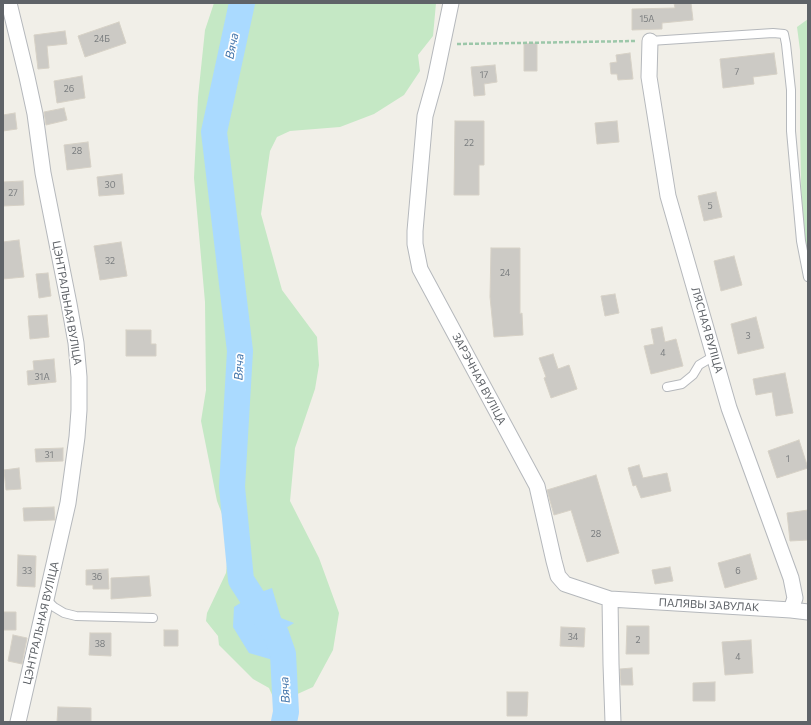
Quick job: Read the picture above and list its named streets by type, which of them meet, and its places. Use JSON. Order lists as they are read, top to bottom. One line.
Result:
{"streets":{"street":["ЦЭНТРАЛЬНАЯ ВУЛІЦА","ЛЯСНАЯ ВУЛІЦА","ЗАРЭЧНАЯ ВУЛІЦА","ПАЛЯВЫ ЗАВУЛАК"]},"crossings":[["ЛЯСНАЯ ВУЛІЦА","ПАЛЯВЫ ЗАВУЛАК"],["ЗАРЭЧНАЯ ВУЛІЦА","ПАЛЯВЫ ЗАВУЛАК"]],"water":["Вяча"],"house_numbers":["15А","24Б","7","17","26","22","28","30","27","5","32","24","3","4","31А","31","1","28","33","6","36","34","2","38","4"]}
